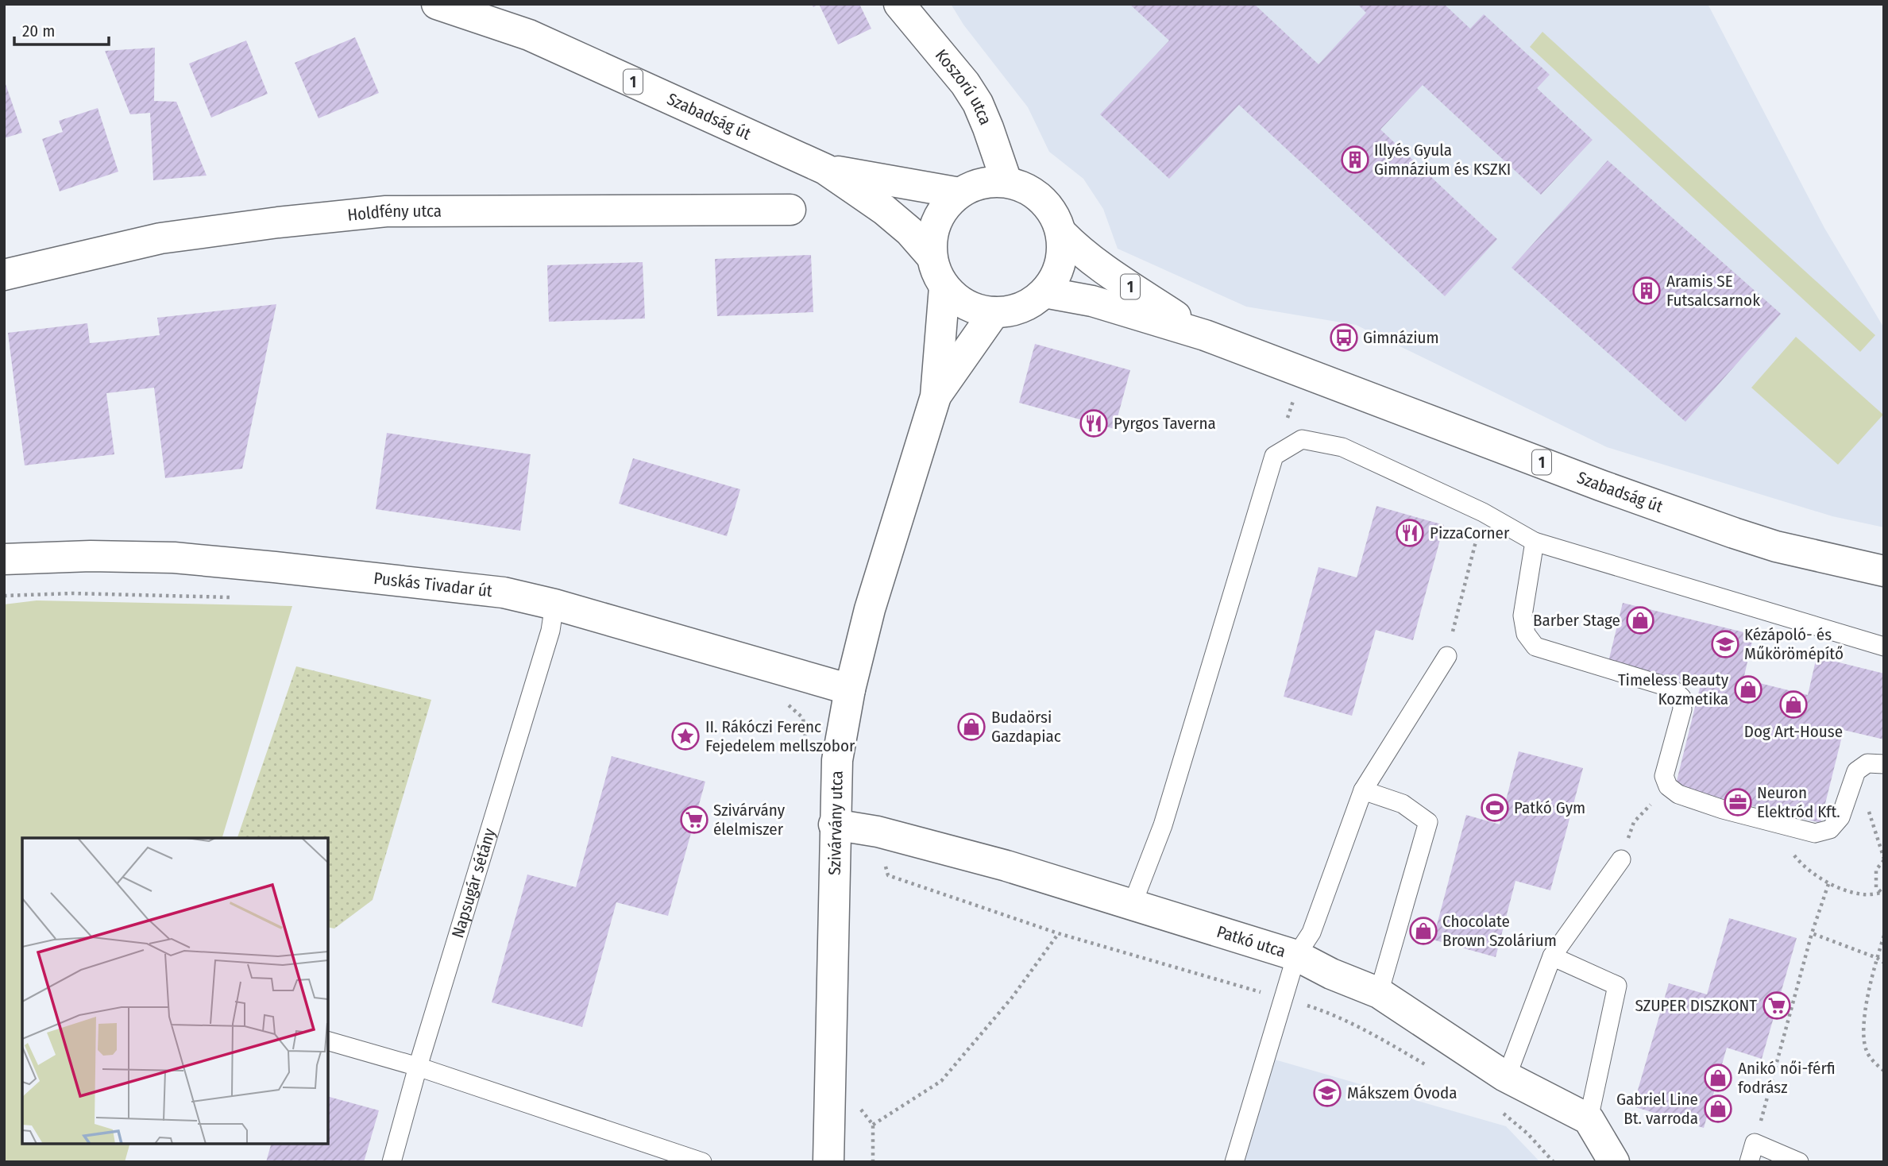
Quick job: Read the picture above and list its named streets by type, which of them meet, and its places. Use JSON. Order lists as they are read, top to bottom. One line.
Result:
{"streets":{"street":["1","Koszorú utca","Szabadság út","Holdfény utca","Puskás Tivadar út","Szivárvány utca","Patkó utca"],"lane":["Napsugár sétány"]},"crossings":[["Koszorú utca","Szabadság út"],["Koszorú utca","Szivárvány utca"],["Szabadság út","Szivárvány utca"],["Puskás Tivadar út","Szivárvány utca"],["Puskás Tivadar út","Napsugár sétány"],["Szivárvány utca","Patkó utca"]],"places":{"building":["Illyés Gyula Gimnázium és KSZKI","Aramis SE Futsalcsarnok"],"bus stop":["Gimnázium"],"restaurant":["Pyrgos Taverna","PizzaCorner"],"shop":["Barber Stage","Timeless Beauty Kozmetika","Dog Art-House","Budaörsi Gazdapiac","Chocolate Brown Szolárium","Anikó női-férfi fodrász","Gabriel Line Bt. varroda"],"school or university":["Kézápoló- és Műkörömépítő","Mákszem Óvoda"],"place":["II. Rákóczi Ferenc Fejedelem mellszobor"],"office":["Neuron Elektród Kft."],"sports":["Patkó Gym"],"supermarket":["Szivárvány élelmiszer","SZUPER DISZKONT"]},"scale_bar":"20 m"}
